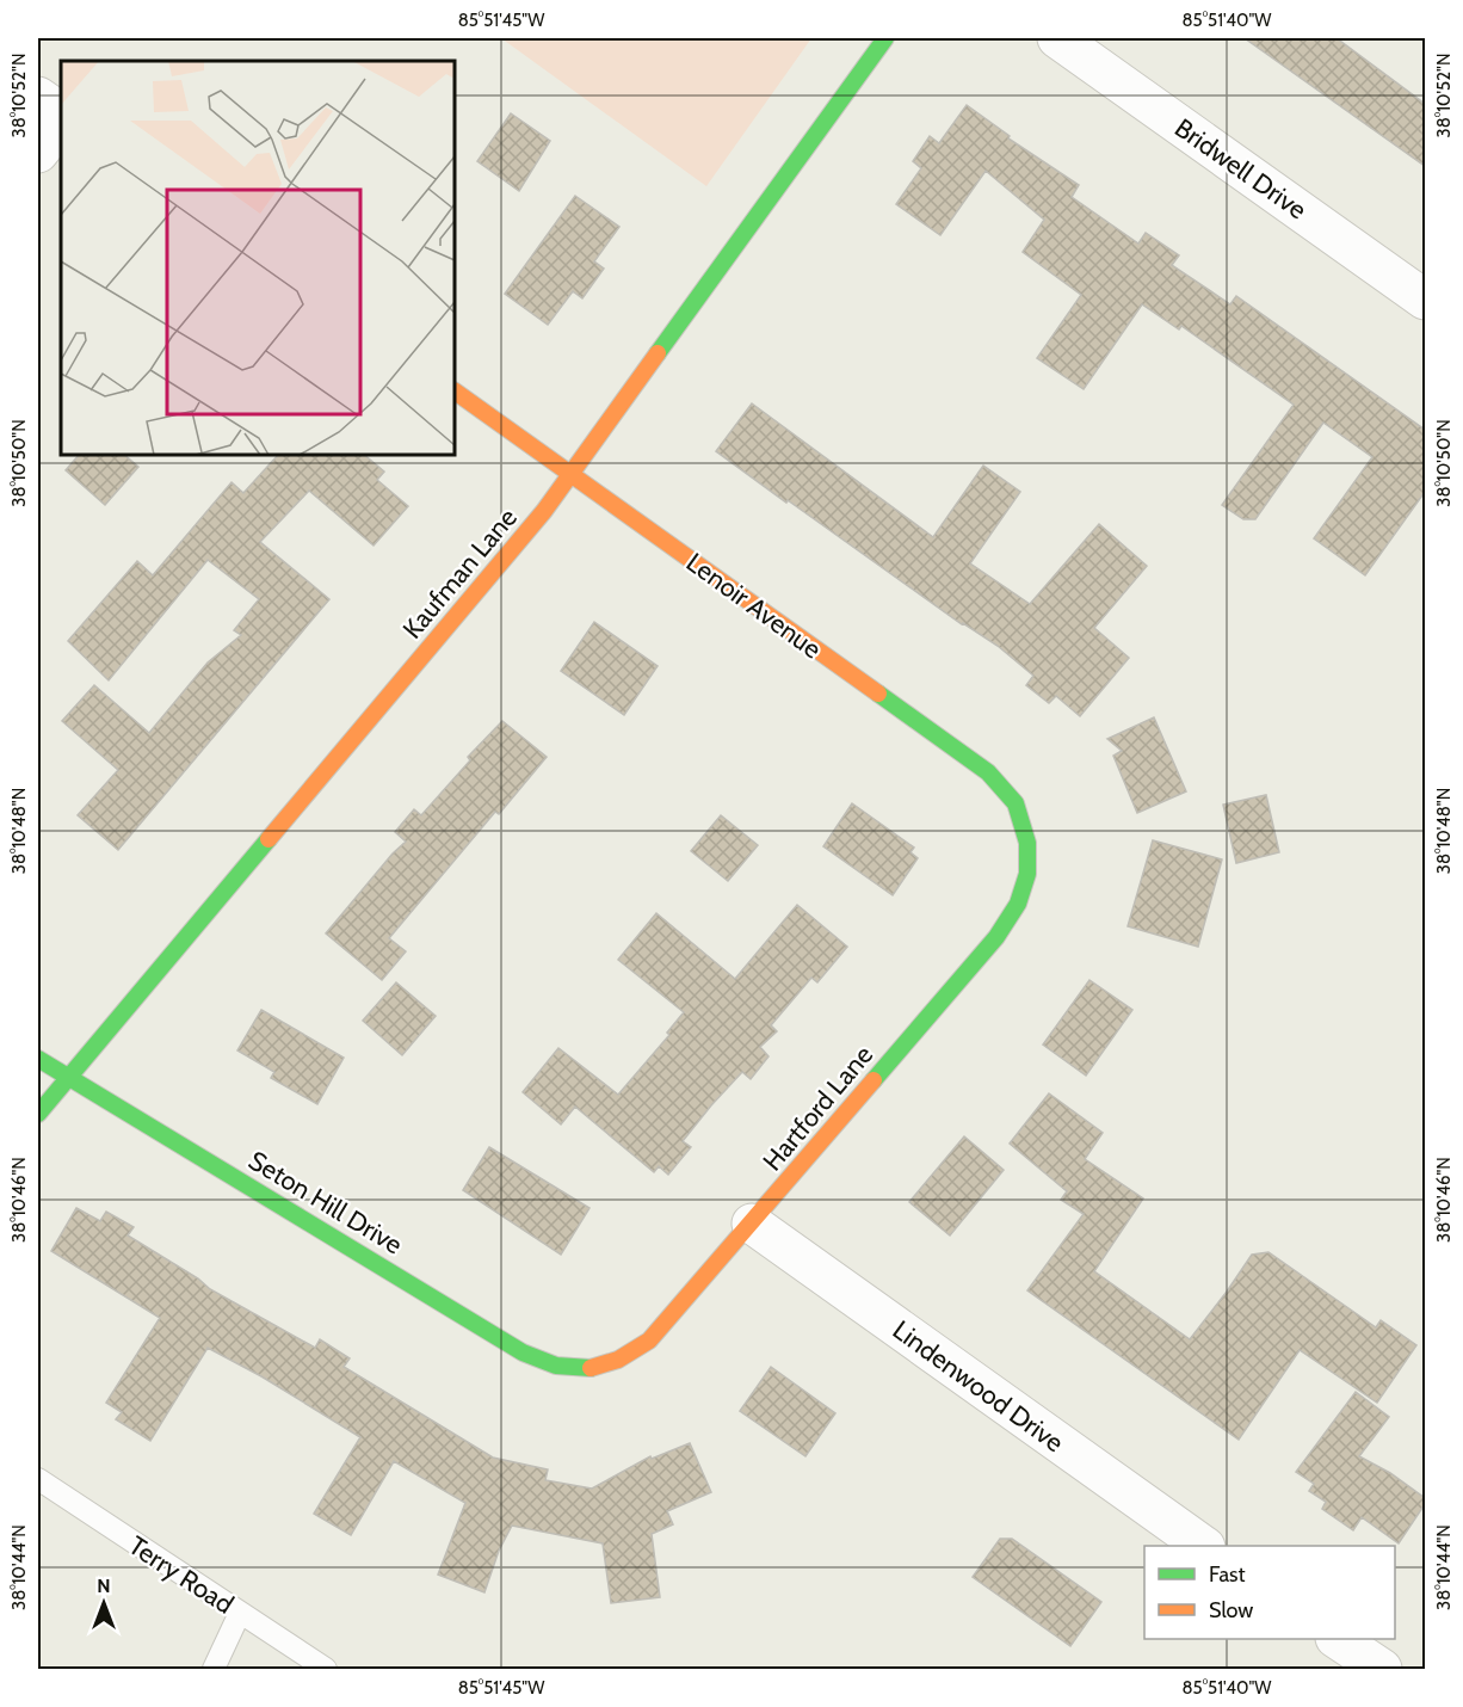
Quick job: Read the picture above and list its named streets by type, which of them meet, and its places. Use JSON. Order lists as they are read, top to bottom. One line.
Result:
{"streets":{"street":["Bridwell Drive","Kaufman Lane","Lenoir Avenue","Hartford Lane","Seton Hill Drive","Lindenwood Drive"],"lane":["Terry Road"]},"crossings":[["Kaufman Lane","Lenoir Avenue"],["Kaufman Lane","Seton Hill Drive"],["Lenoir Avenue","Hartford Lane"],["Hartford Lane","Seton Hill Drive"],["Hartford Lane","Lindenwood Drive"]],"legend":["Fast","Slow"],"north":"top","coordinates":["85°51'45\"W","85°51'40\"W","38°10'52\"N","38°10'50\"N","38°10'48\"N","38°10'46\"N","38°10'44\"N"]}
